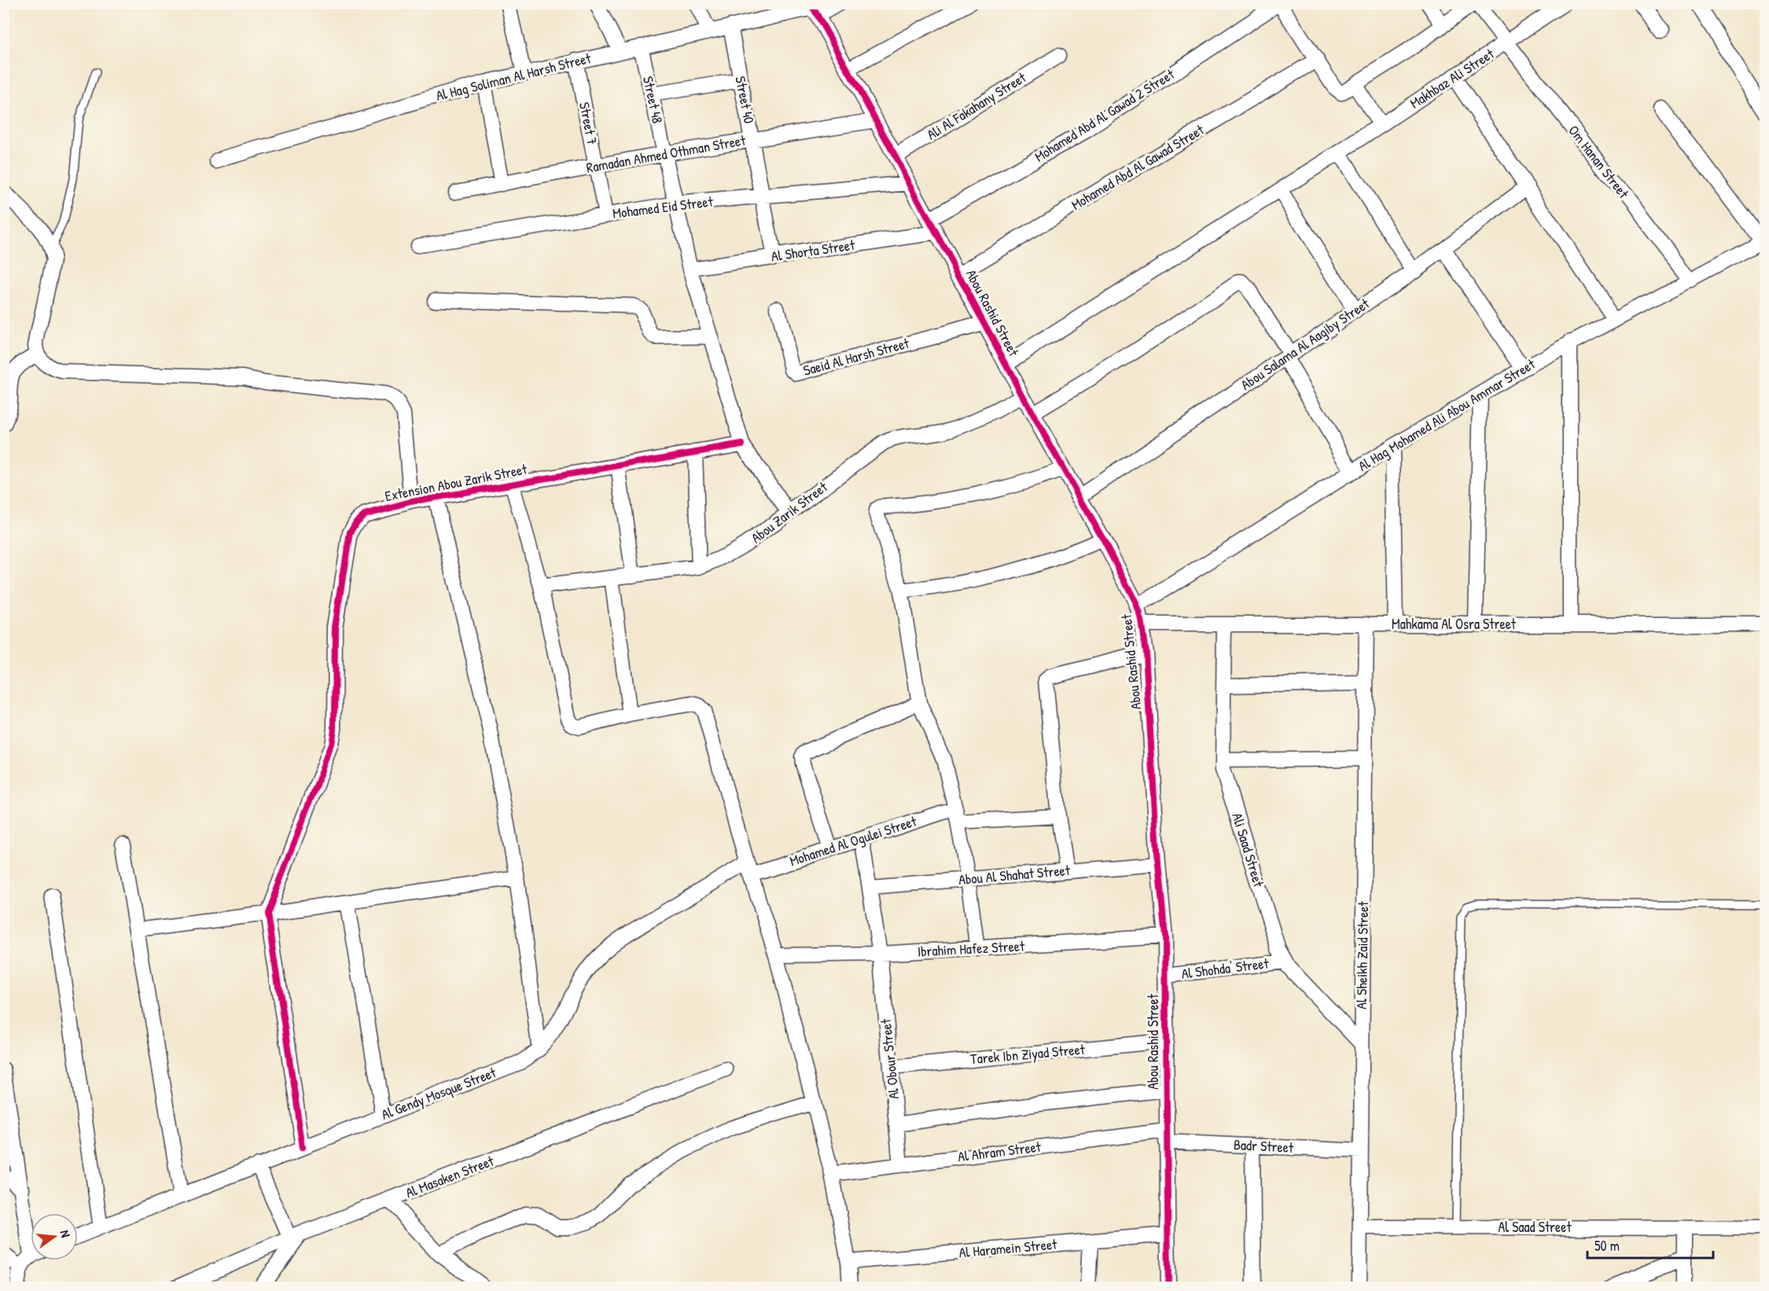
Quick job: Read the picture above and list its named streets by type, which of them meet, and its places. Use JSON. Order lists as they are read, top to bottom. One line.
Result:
{"streets":{"street":["Al Hag Soliman Al Harsh Street","Makhbaz Ali Street","Street 48","Street 40","Ali Al Fakahany Street","Mohamed Abd Al Gawad 2 Street","Street 7","Ramadan Ahmed Othman Street","Om Hanan Street","Mohamed Abd Al Gawad Street","Mohamed Eid Street","Al Shorta Street","Abou Rashid Street","Abou Salama Al Aagiby Street","Saeid Al Harsh Street","Al Hag Mohamed Ali Abou Ammar Street","Extension Abou Zarik Street","Abou Zarik Street","Mahkama Al Osra Street","Mohamed Al Ogulei Street","Ali Saad Street","Abou Al Shahat Street","Ibrahim Hafez Street","Al Sheikh Zaid Street","Al Shohda' Street","Tarek Ibn Ziyad Street","Al Obour Street","Al Gendy Mosque Street","Badr Street","Al Ahram Street","Al Masaken Street","Al Saad Street","Al Haramein Street"]},"crossings":[["Al Hag Soliman Al Harsh Street","Street 48"],["Al Hag Soliman Al Harsh Street","Street 40"],["Al Hag Soliman Al Harsh Street","Street 7"],["Al Hag Soliman Al Harsh Street","Abou Rashid Street"],["Makhbaz Ali Street","Om Hanan Street"],["Makhbaz Ali Street","Abou Rashid Street"],["Street 48","Ramadan Ahmed Othman Street"],["Street 48","Mohamed Eid Street"],["Street 48","Al Shorta Street"],["Street 48","Extension Abou Zarik Street"],["Street 48","Abou Zarik Street"],["Street 40","Ramadan Ahmed Othman Street"],["Street 40","Mohamed Eid Street"],["Street 40","Al Shorta Street"],["Ali Al Fakahany Street","Abou Rashid Street"],["Mohamed Abd Al Gawad 2 Street","Mohamed Abd Al Gawad Street"],["Mohamed Abd Al Gawad 2 Street","Abou Rashid Street"],["Street 7","Ramadan Ahmed Othman Street"],["Street 7","Mohamed Eid Street"],["Ramadan Ahmed Othman Street","Abou Rashid Street"],["Om Hanan Street","Al Hag Mohamed Ali Abou Ammar Street"],["Mohamed Abd Al Gawad Street","Abou Rashid Street"],["Mohamed Eid Street","Abou Rashid Street"],["Al Shorta Street","Abou Rashid Street"],["Abou Rashid Street","Abou Salama Al Aagiby Street"],["Abou Rashid Street","Saeid Al Harsh Street"],["Abou Rashid Street","Al Hag Mohamed Ali Abou Ammar Street"],["Abou Rashid Street","Abou Zarik Street"],["Abou Rashid Street","Mahkama Al Osra Street"],["Abou Rashid Street","Abou Al Shahat Street"],["Abou Rashid Street","Ibrahim Hafez Street"],["Abou Rashid Street","Al Shohda' Street"],["Abou Rashid Street","Tarek Ibn Ziyad Street"],["Abou Rashid Street","Badr Street"],["Abou Rashid Street","Al Ahram Street"],["Abou Rashid Street","Al Haramein Street"],["Mahkama Al Osra Street","Ali Saad Street"],["Mahkama Al Osra Street","Al Sheikh Zaid Street"],["Mohamed Al Ogulei Street","Al Obour Street"],["Mohamed Al Ogulei Street","Al Gendy Mosque Street"],["Ali Saad Street","Al Sheikh Zaid Street"],["Ali Saad Street","Al Shohda' Street"],["Abou Al Shahat Street","Al Obour Street"],["Ibrahim Hafez Street","Al Obour Street"],["Al Sheikh Zaid Street","Badr Street"],["Al Sheikh Zaid Street","Al Saad Street"],["Tarek Ibn Ziyad Street","Al Obour Street"],["Al Obour Street","Al Ahram Street"],["Badr Street","Al Ahram Street"]],"scale_bar":"50 m","north":"right"}
